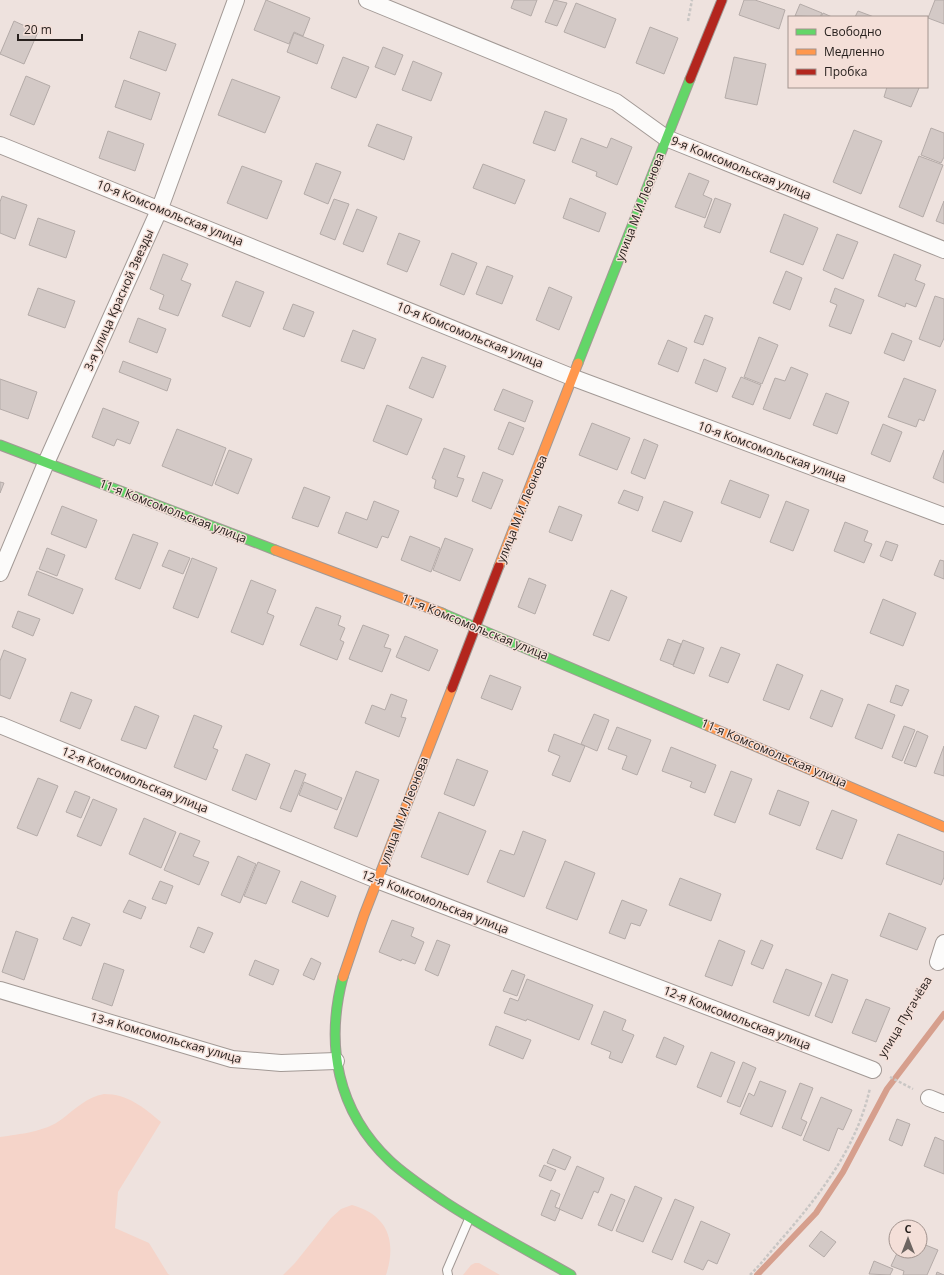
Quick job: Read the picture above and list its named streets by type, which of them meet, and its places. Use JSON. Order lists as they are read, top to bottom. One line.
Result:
{"streets":{"main road":["улица М.И.Леонова","11-я Комсомольская улица"],"street":["9-я Комсомольская улица","10-я Комсомольская улица","3-я улица Красной Звезды","12-я Комсомольская улица","13-я Комсомольская улица"],"path":["улица Пугачёва"]},"crossings":[["9-я Комсомольская улица","улица М.И.Леонова"],["улица М.И.Леонова","10-я Комсомольская улица"],["улица М.И.Леонова","11-я Комсомольская улица"],["улица М.И.Леонова","12-я Комсомольская улица"],["улица М.И.Леонова","13-я Комсомольская улица"],["10-я Комсомольская улица","3-я улица Красной Звезды"],["3-я улица Красной Звезды","11-я Комсомольская улица"],["12-я Комсомольская улица","улица Пугачёва"]],"legend":["Свободно","Медленно","Пробка"],"scale_bar":"20 m","north":"top"}
